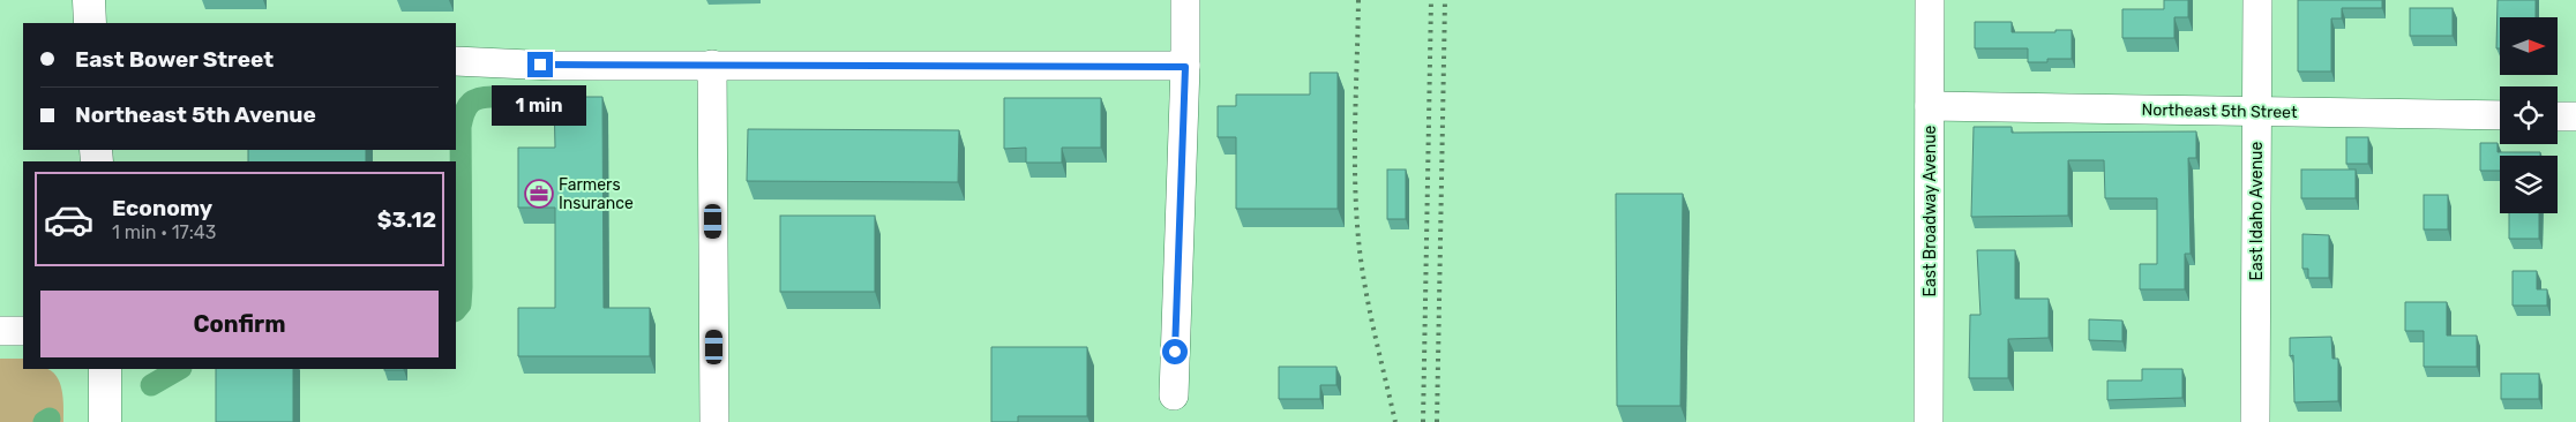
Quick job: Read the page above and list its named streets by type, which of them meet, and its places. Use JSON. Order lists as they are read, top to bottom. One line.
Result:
{"streets":{"street":["Northeast 5th Street","East Broadway Avenue","East Idaho Avenue"]},"crossings":[["Northeast 5th Street","East Broadway Avenue"],["Northeast 5th Street","East Idaho Avenue"]],"places":{"office":["Farmers Insurance"]},"north":"right","page":{"banner":["East Bower Street","Northeast 5th Avenue"],"bubble":"1 min","list":[{"name":"Economy","note":"1 min · 17:43","value":"$3.12"}],"buttons":"Confirm"}}
